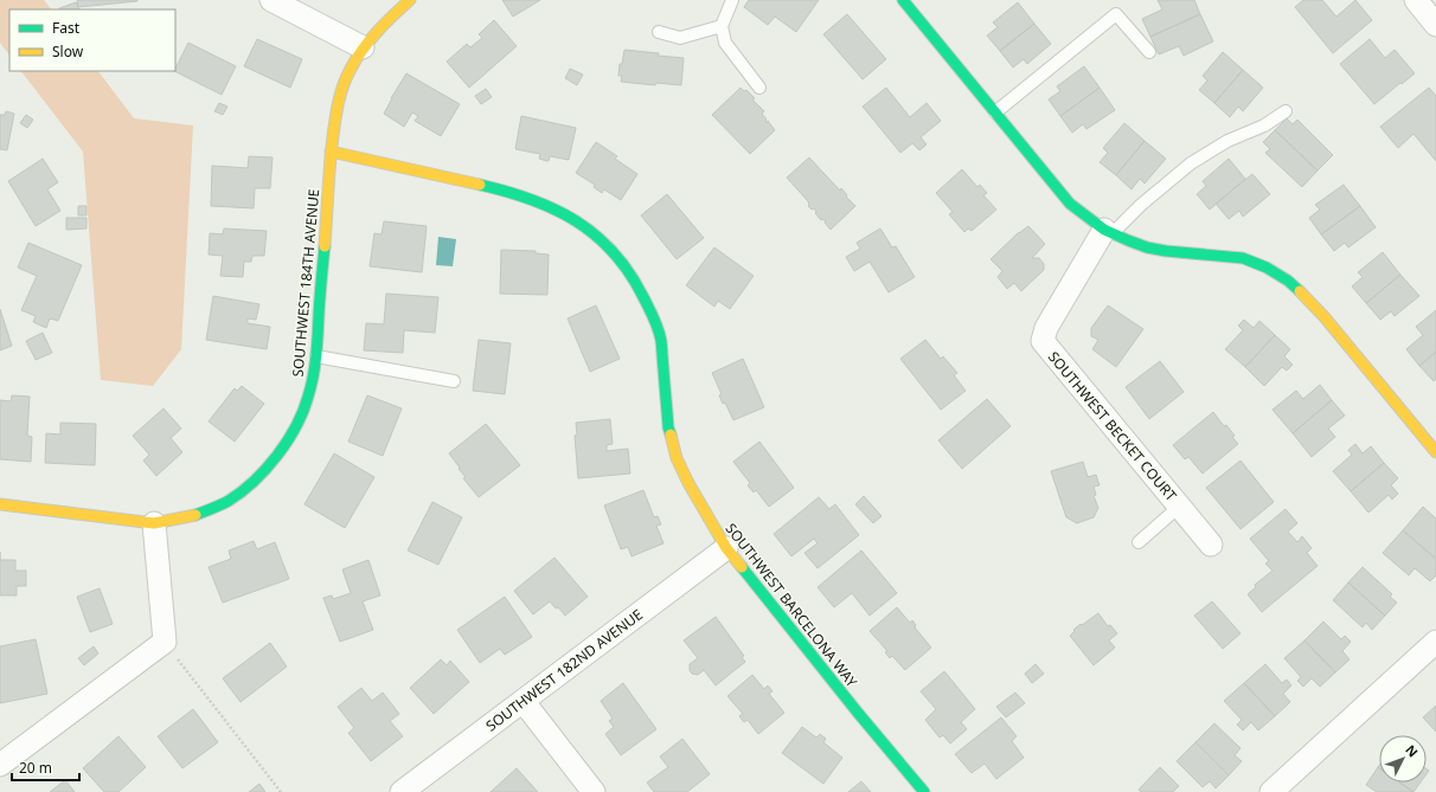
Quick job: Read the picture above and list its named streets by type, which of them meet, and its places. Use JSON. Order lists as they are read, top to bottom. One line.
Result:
{"streets":{"street":["SOUTHWEST 184TH AVENUE","SOUTHWEST BECKET COURT","SOUTHWEST BARCELONA WAY","SOUTHWEST 182ND AVENUE"]},"crossings":[["SOUTHWEST 184TH AVENUE","SOUTHWEST BARCELONA WAY"],["SOUTHWEST BARCELONA WAY","SOUTHWEST 182ND AVENUE"]],"legend":["Fast","Slow"],"scale_bar":"20 m","north":"top right"}
